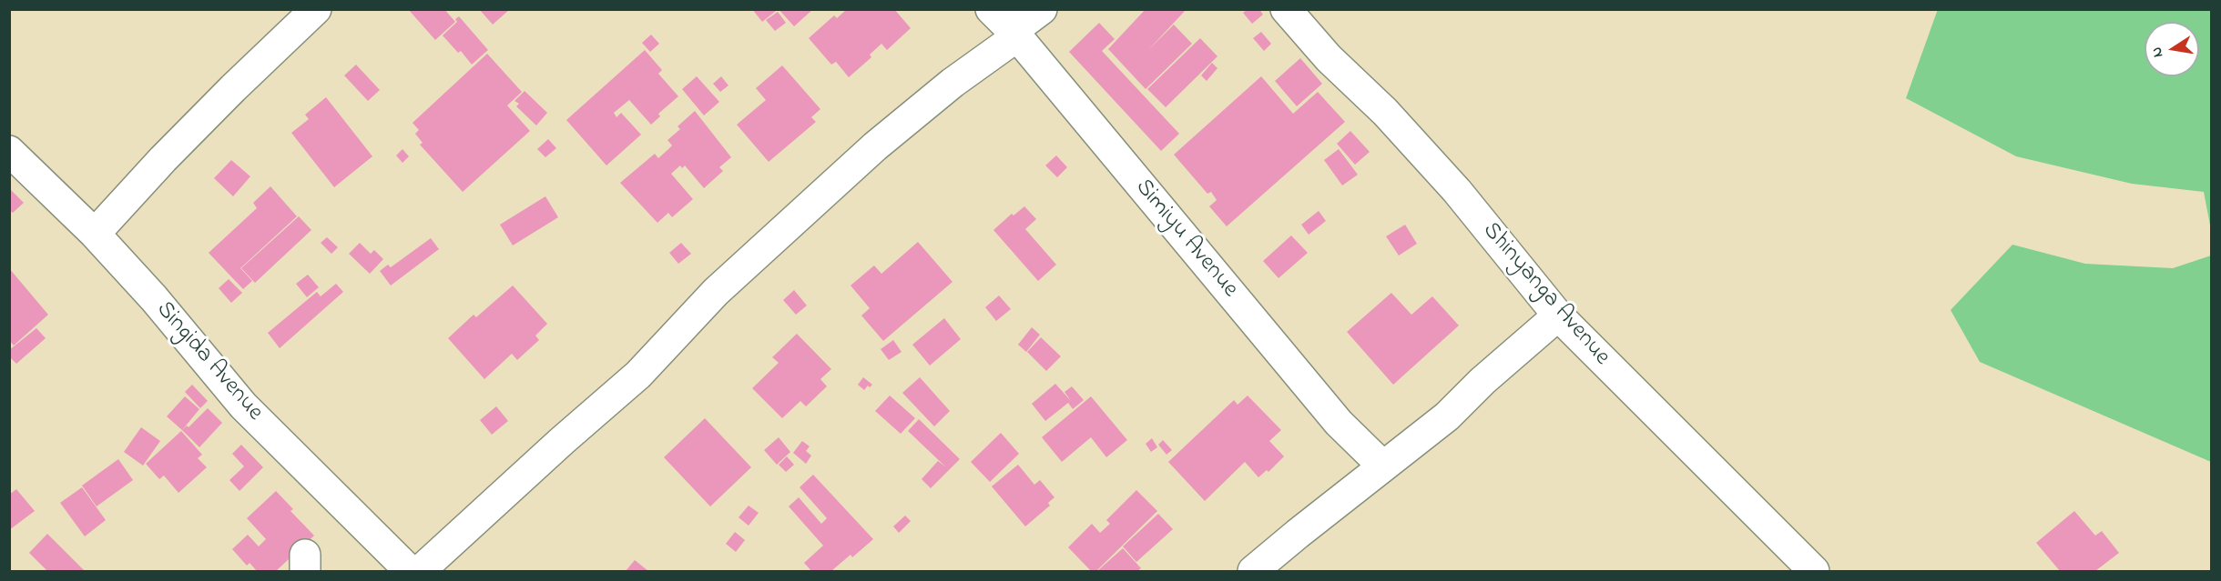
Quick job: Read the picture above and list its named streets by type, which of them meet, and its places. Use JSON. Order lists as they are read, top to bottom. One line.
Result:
{"streets":{"street":["Simiyu Avenue","Shinyanga Avenue","Singida Avenue"]},"north":"left"}
